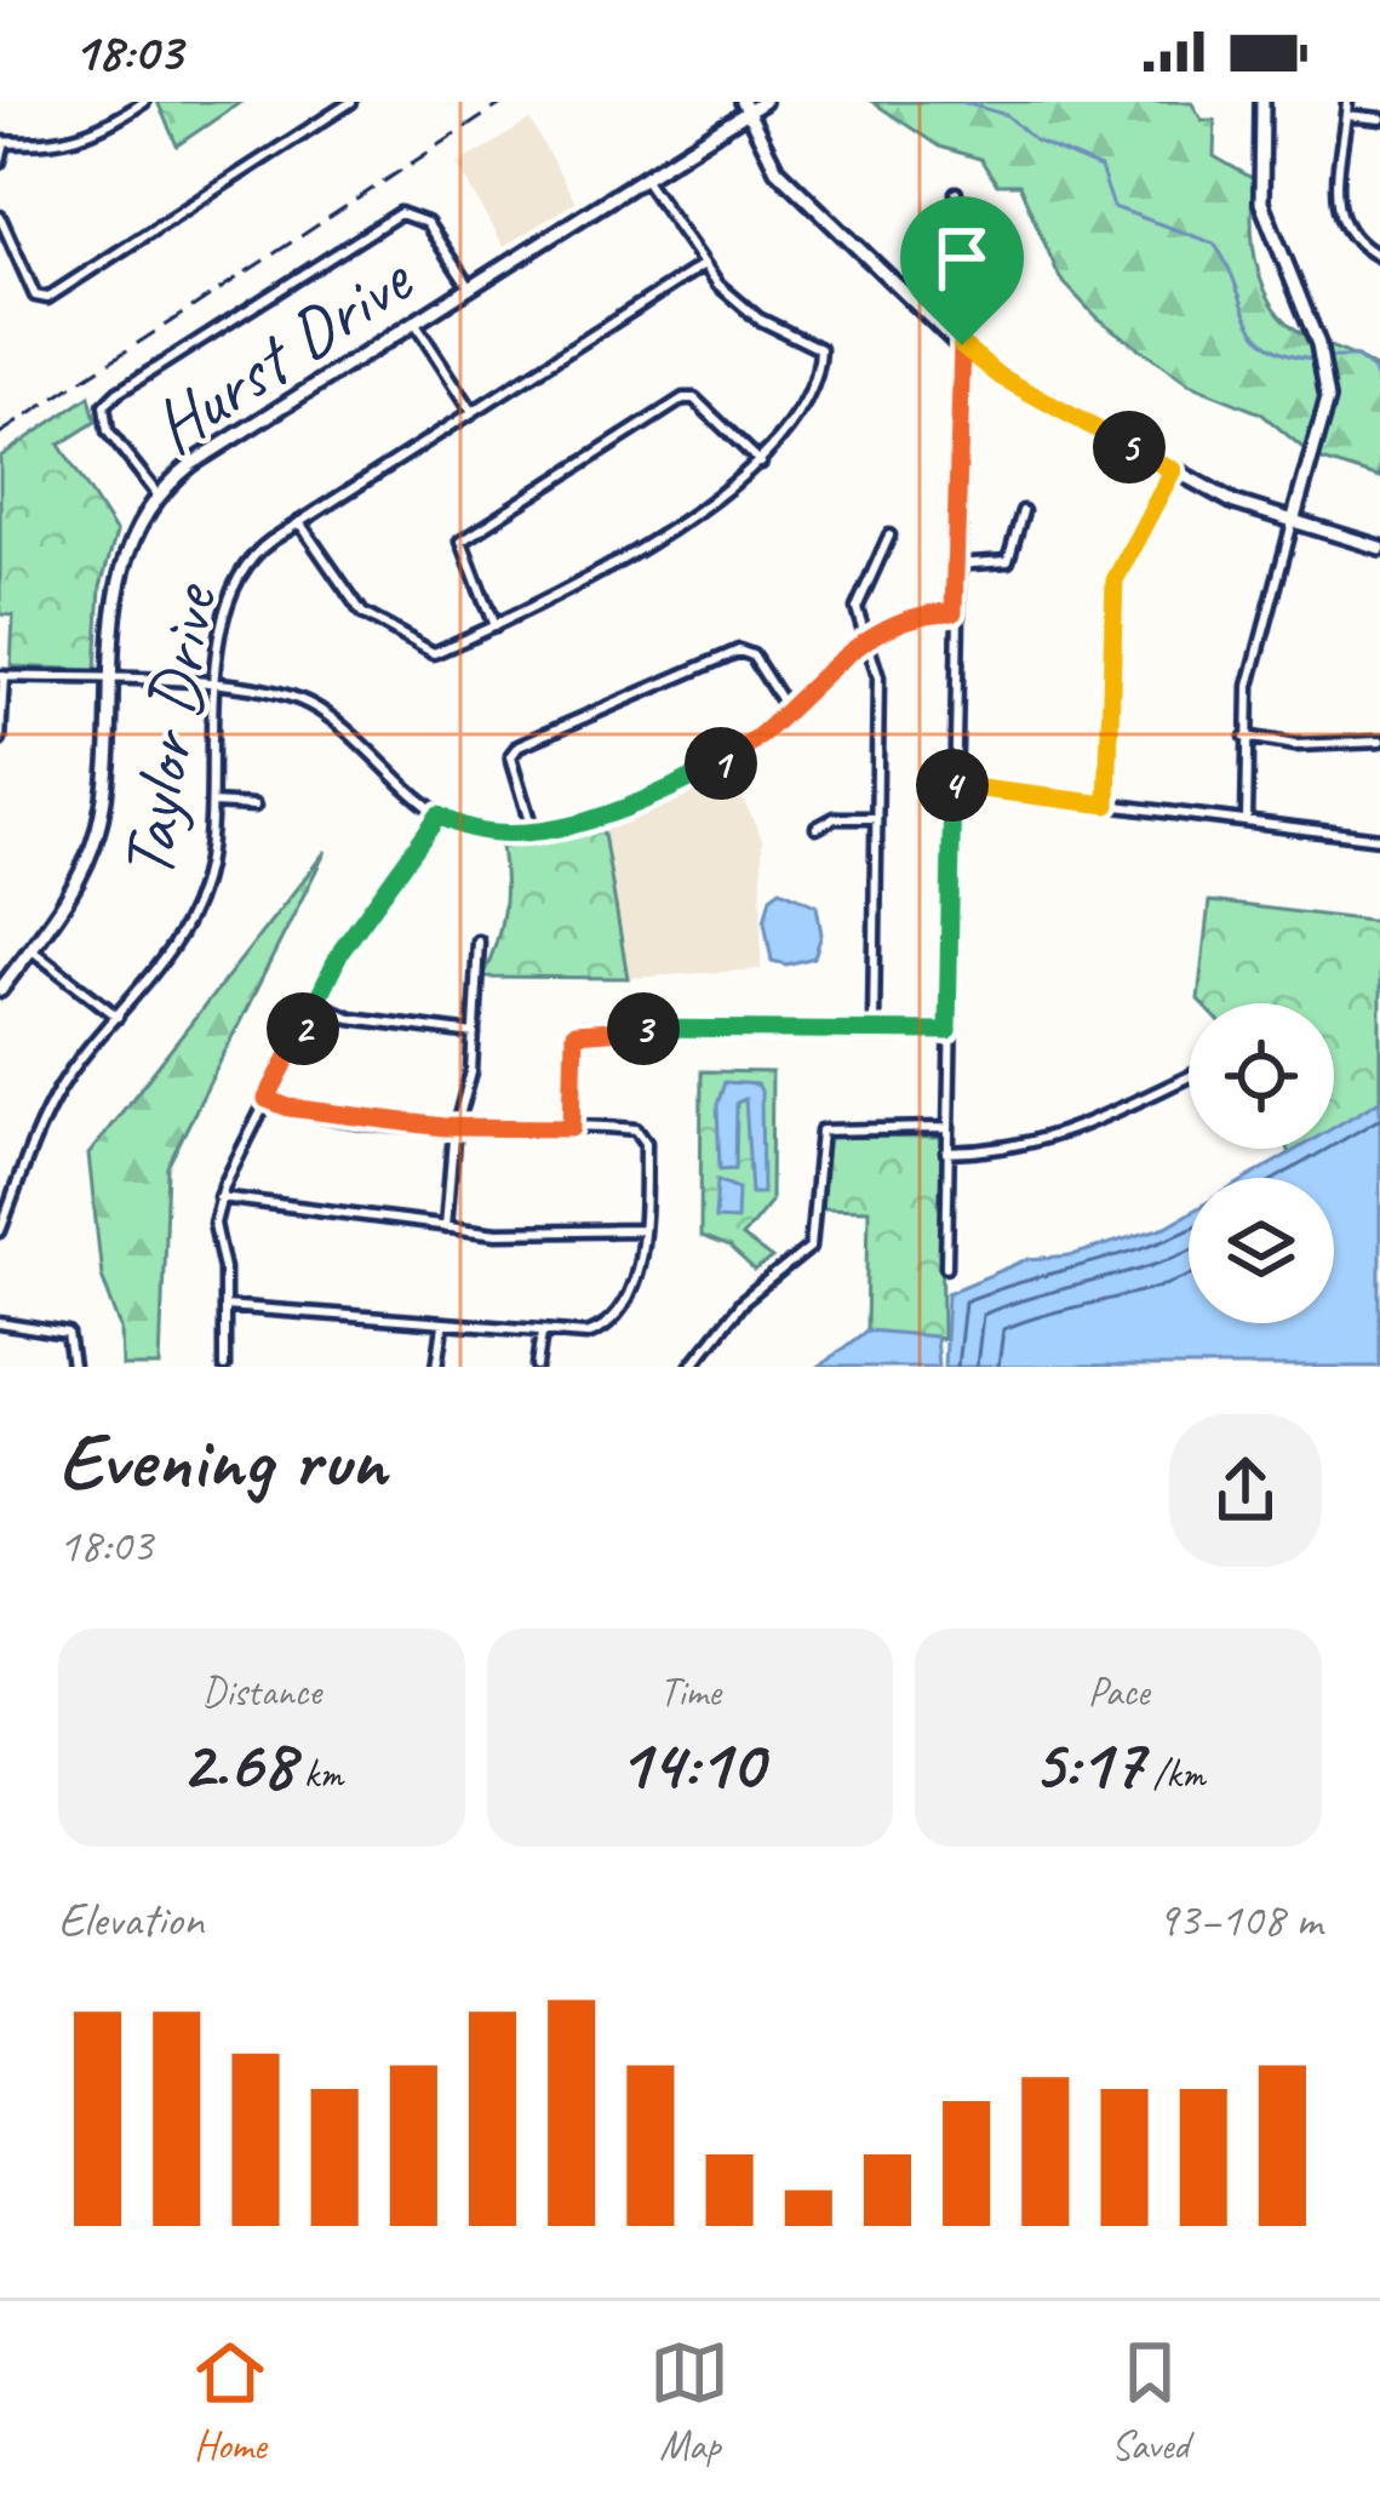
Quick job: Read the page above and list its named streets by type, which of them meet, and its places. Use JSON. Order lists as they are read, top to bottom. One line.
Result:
{"streets":{"street":["Hurst Drive","Taylor Drive"]},"page":{"status":"18:03","pins":["5","1","4","2","3"],"heading":["Evening run","18:03"],"stats":[["Distance","2.68 km"],["Time","14:10"],["Pace","5:17 /km"]],"chart":["Elevation","93–108 m"],"tabs":["Home","Map","Saved"]}}
